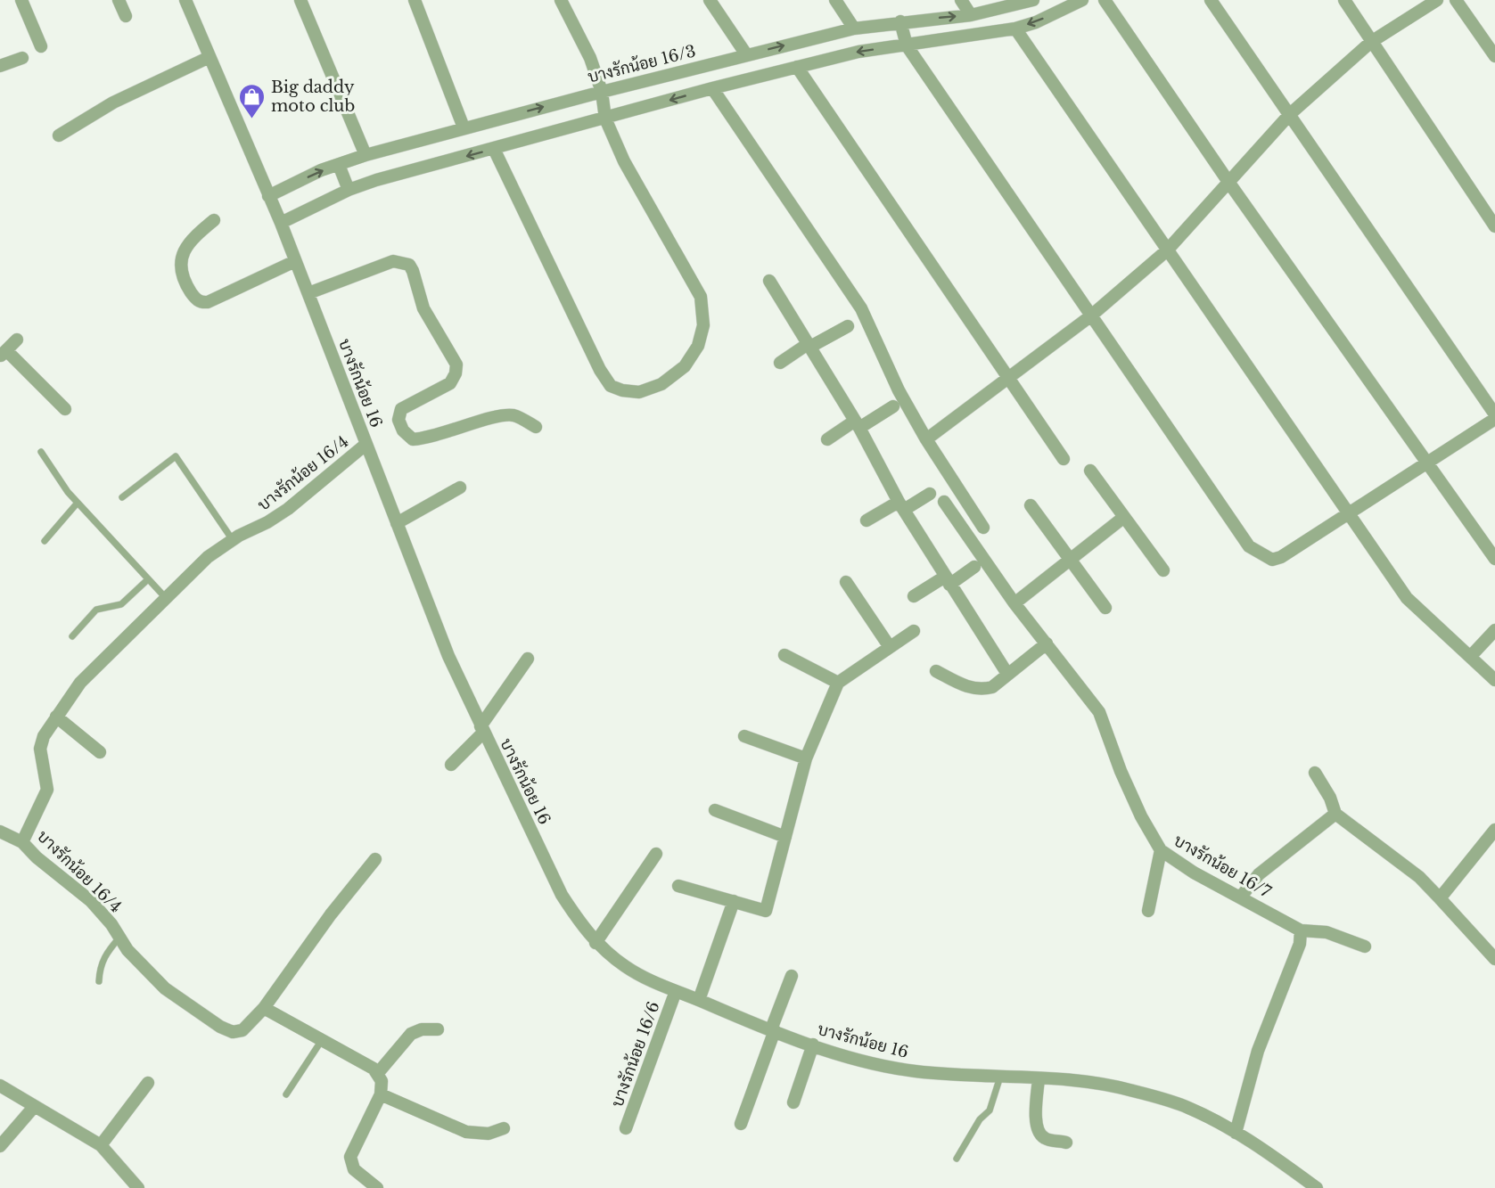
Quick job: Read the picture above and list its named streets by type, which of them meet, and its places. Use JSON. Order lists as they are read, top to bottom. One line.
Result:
{"streets":{"street":["บางรักน้อย 16/3","บางรักน้อย 16","บางรักน้อย 16/4","บางรักน้อย 16/7","บางรักน้อย 16/6"]},"crossings":[["บางรักน้อย 16/3","บางรักน้อย 16"],["บางรักน้อย 16","บางรักน้อย 16/4"],["บางรักน้อย 16","บางรักน้อย 16/6"]],"places":{"shop":["Big daddy moto club"]}}
